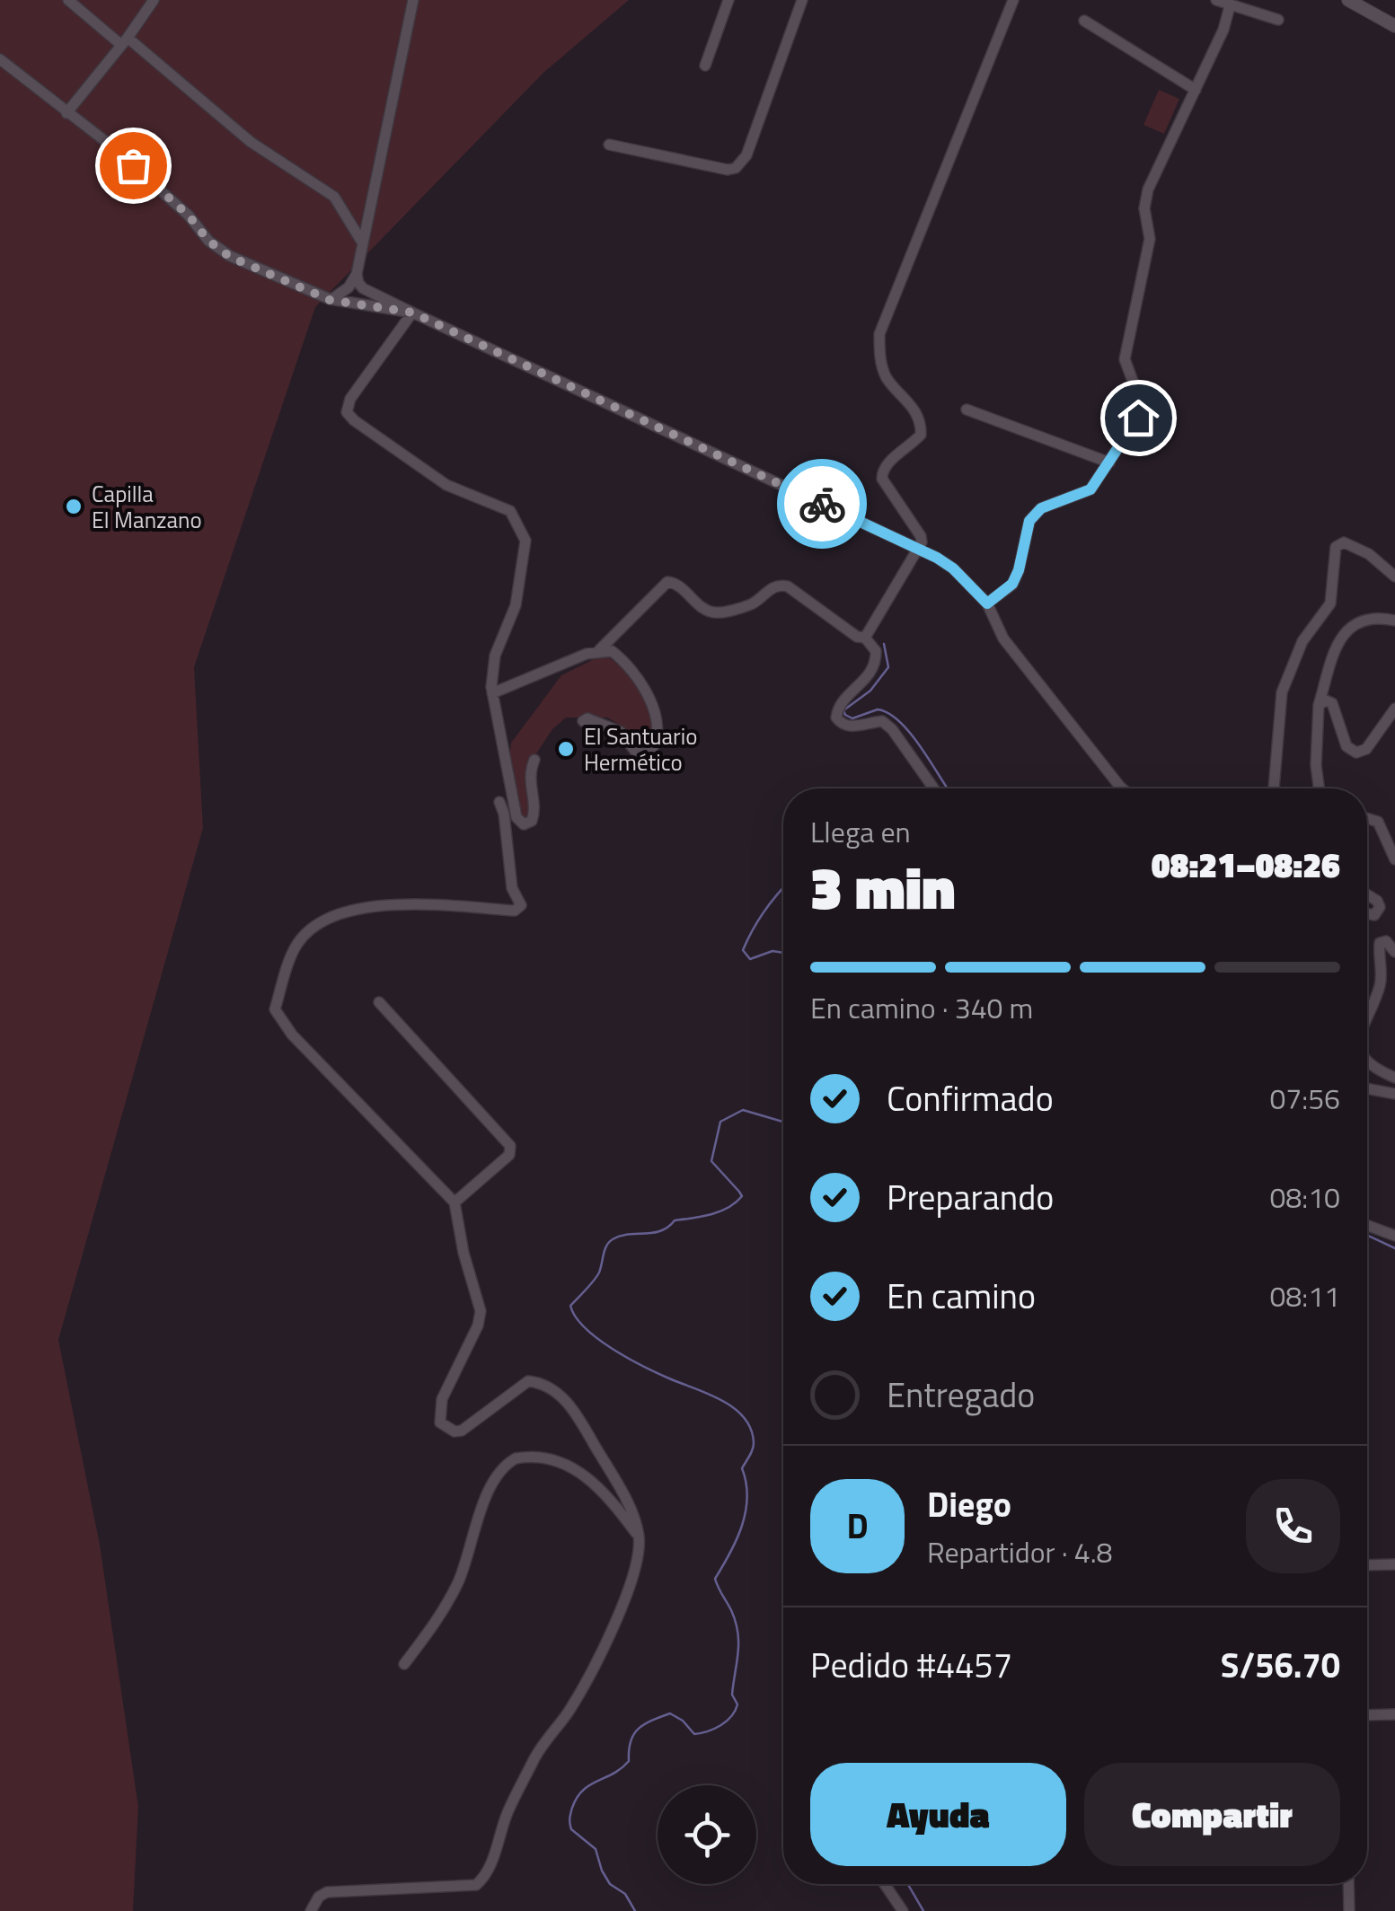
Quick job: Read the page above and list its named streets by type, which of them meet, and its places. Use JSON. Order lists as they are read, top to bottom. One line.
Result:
{"places":["Capilla El Manzano","El Santuario Hermético"],"page":{"heading":["3 min","Llega en","08:21–08:26"],"panel":["Diego","Repartidor · 4.8","Pedido #4457","S/56.70"],"bar":"En camino · 340 m","list":[["Confirmado","07:56"],["Preparando","08:10"],["En camino","08:11"],"Entregado"],"round":"D","buttons":["Ayuda","Compartir"]}}
